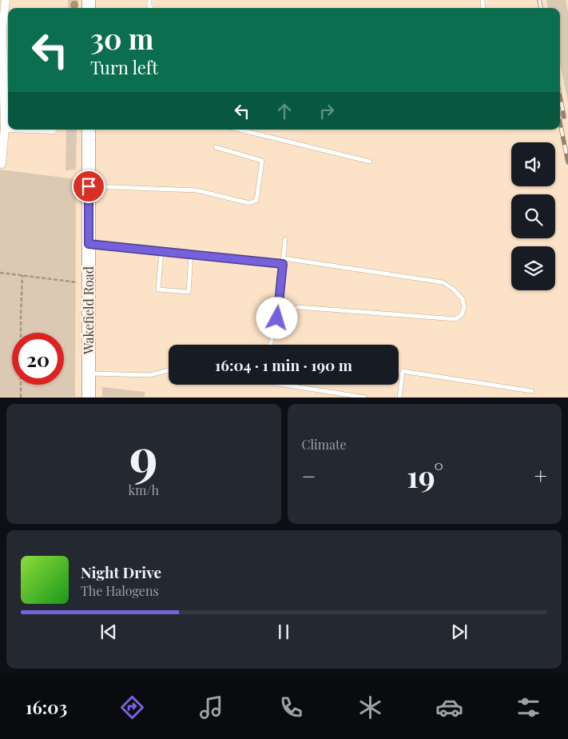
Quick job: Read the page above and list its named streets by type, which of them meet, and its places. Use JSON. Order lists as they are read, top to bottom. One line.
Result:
{"streets":{"main road":["Wakefield Road"]},"page":{"turn":["30 m","Turn left"],"limit":"20","trip":"16:04 · 1 min · 190 m","tile":[["9","km/h"],"Climate"],"heat":["−","19°","+"],"song":["Night Drive","The Halogens"],"tabs":"16:03"}}
